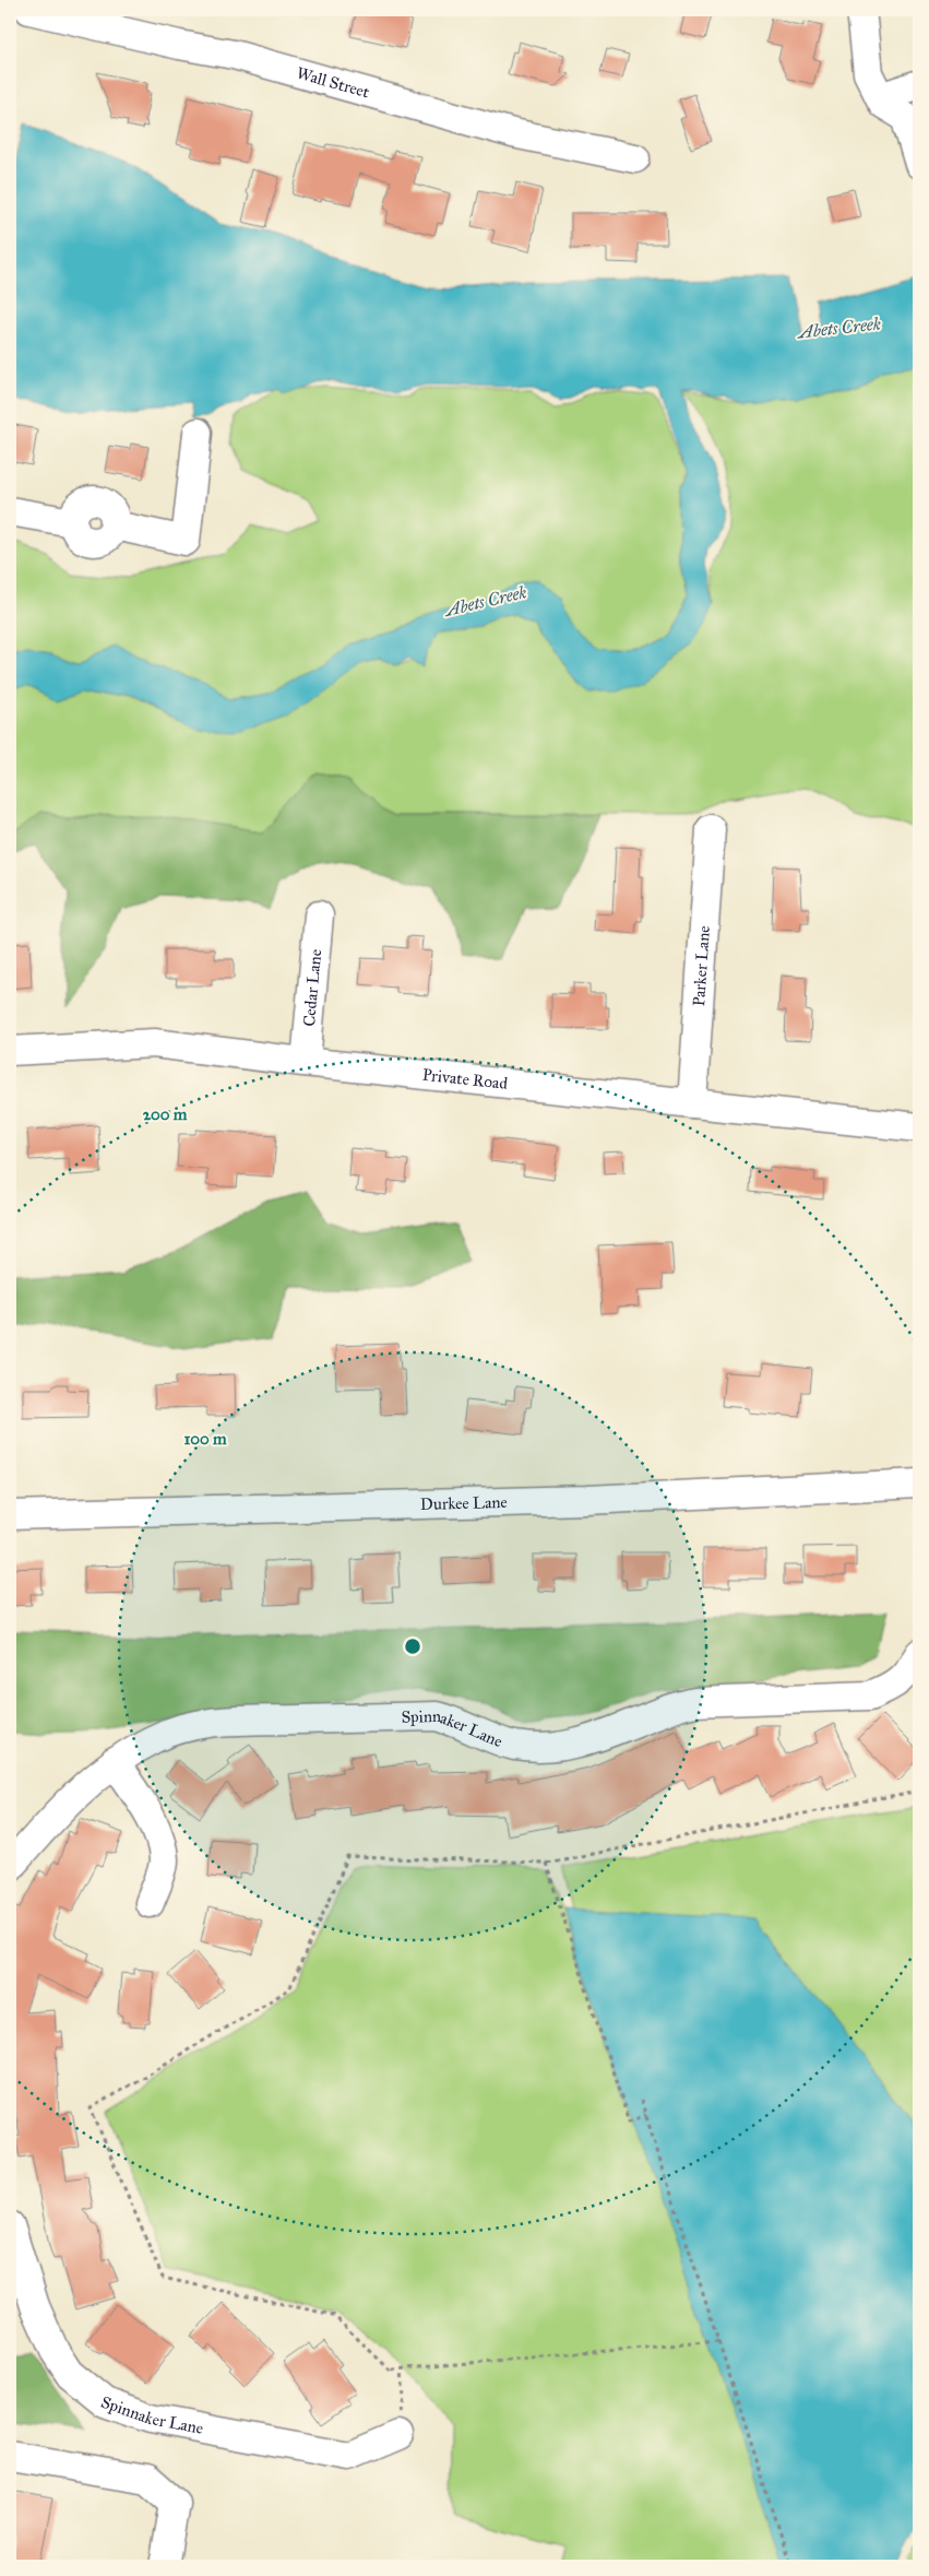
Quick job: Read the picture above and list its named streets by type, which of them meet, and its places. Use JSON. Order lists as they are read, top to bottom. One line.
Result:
{"streets":{"street":["Wall Street","Parker Lane","Cedar Lane","Private Road","Durkee Lane","Spinnaker Lane"]},"crossings":[["Parker Lane","Private Road"],["Cedar Lane","Private Road"]],"water":["Abets Creek"],"rings":["200 m","100 m"]}
